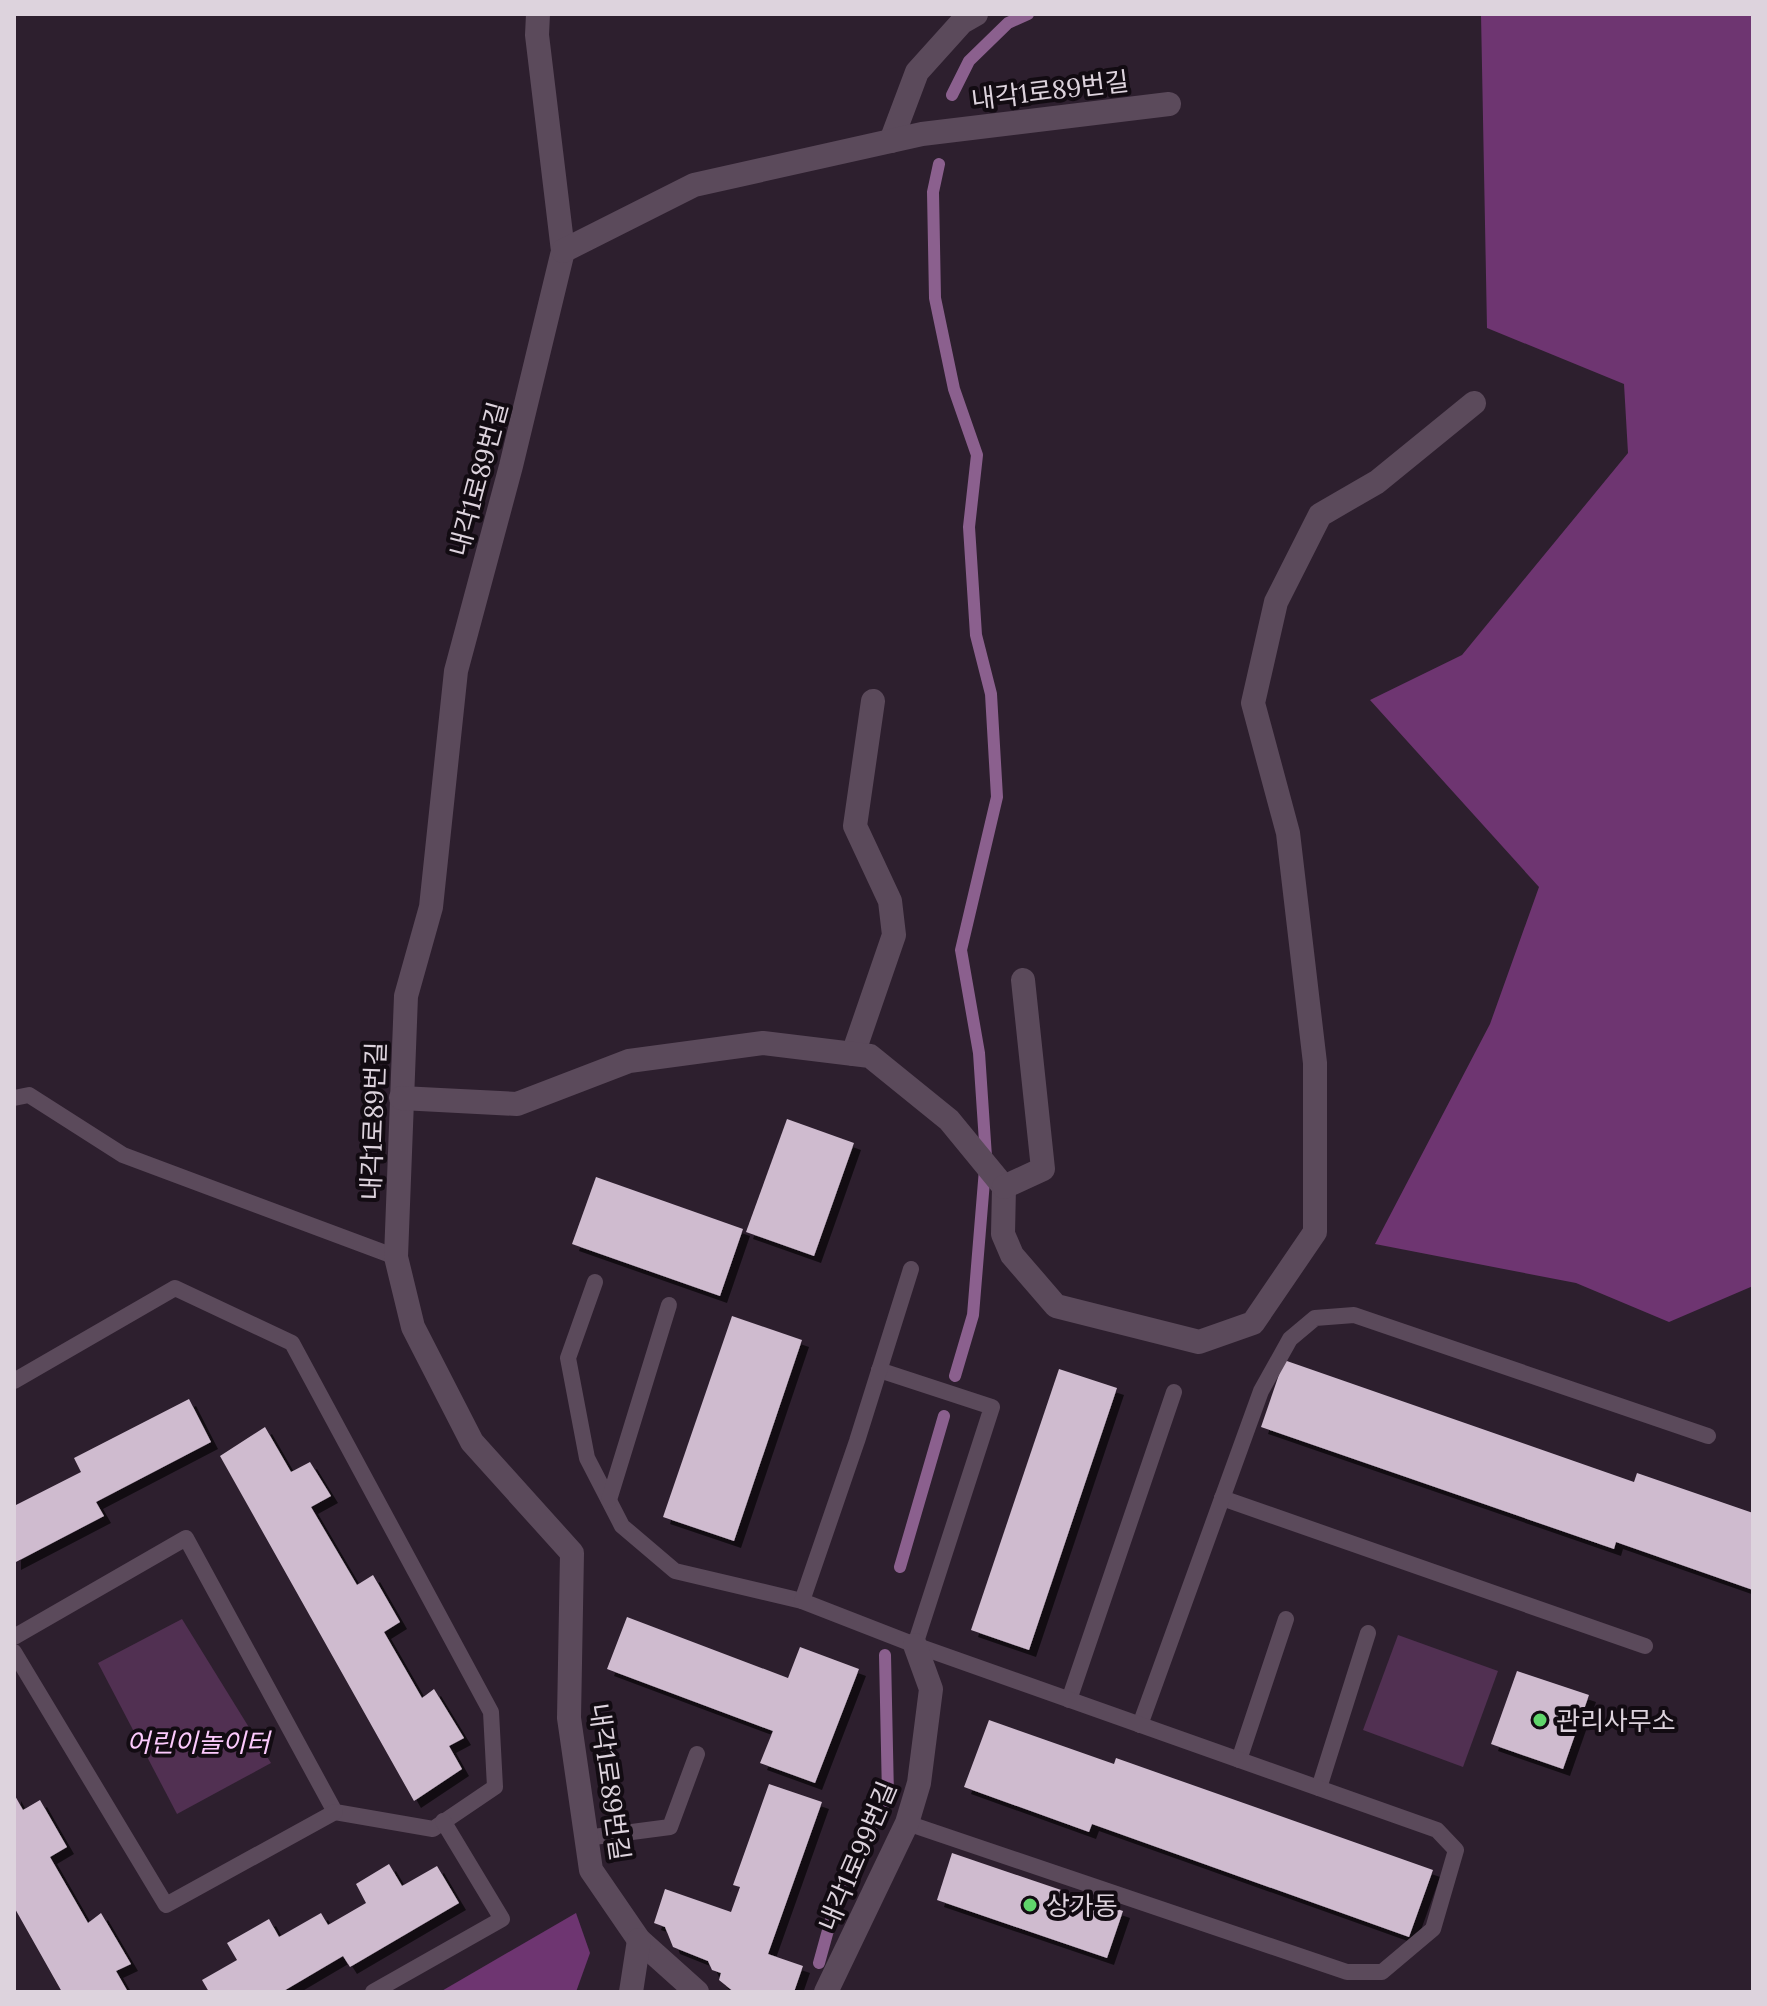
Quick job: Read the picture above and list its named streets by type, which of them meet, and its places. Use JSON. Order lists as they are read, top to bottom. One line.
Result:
{"streets":{"street":["내각1로89번길","내각1로99번길"]},"parks":["어린이놀이터"],"places":["관리사무소","상가동"]}
